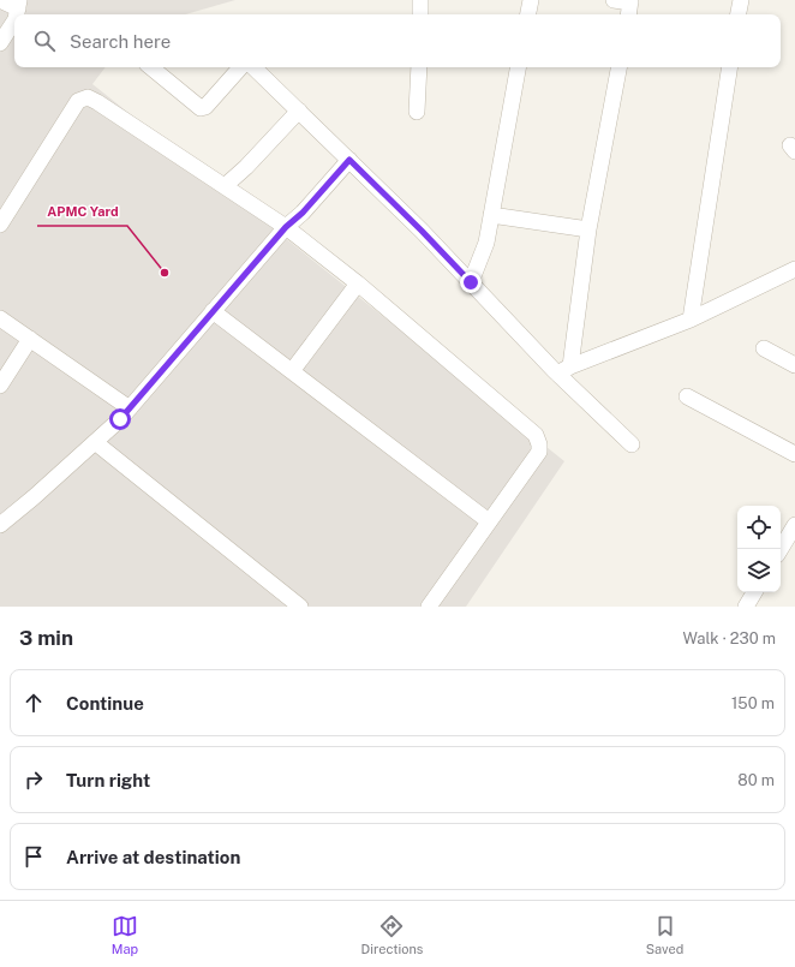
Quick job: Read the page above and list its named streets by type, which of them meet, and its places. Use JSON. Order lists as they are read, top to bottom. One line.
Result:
{"places":["APMC Yard"],"page":{"search":"Search here","heading":["3 min","Walk · 230 m"],"list":[["Continue","150 m"],["Turn right","80 m"],"Arrive at destination"],"nav":["Map","Directions","Saved"]}}
